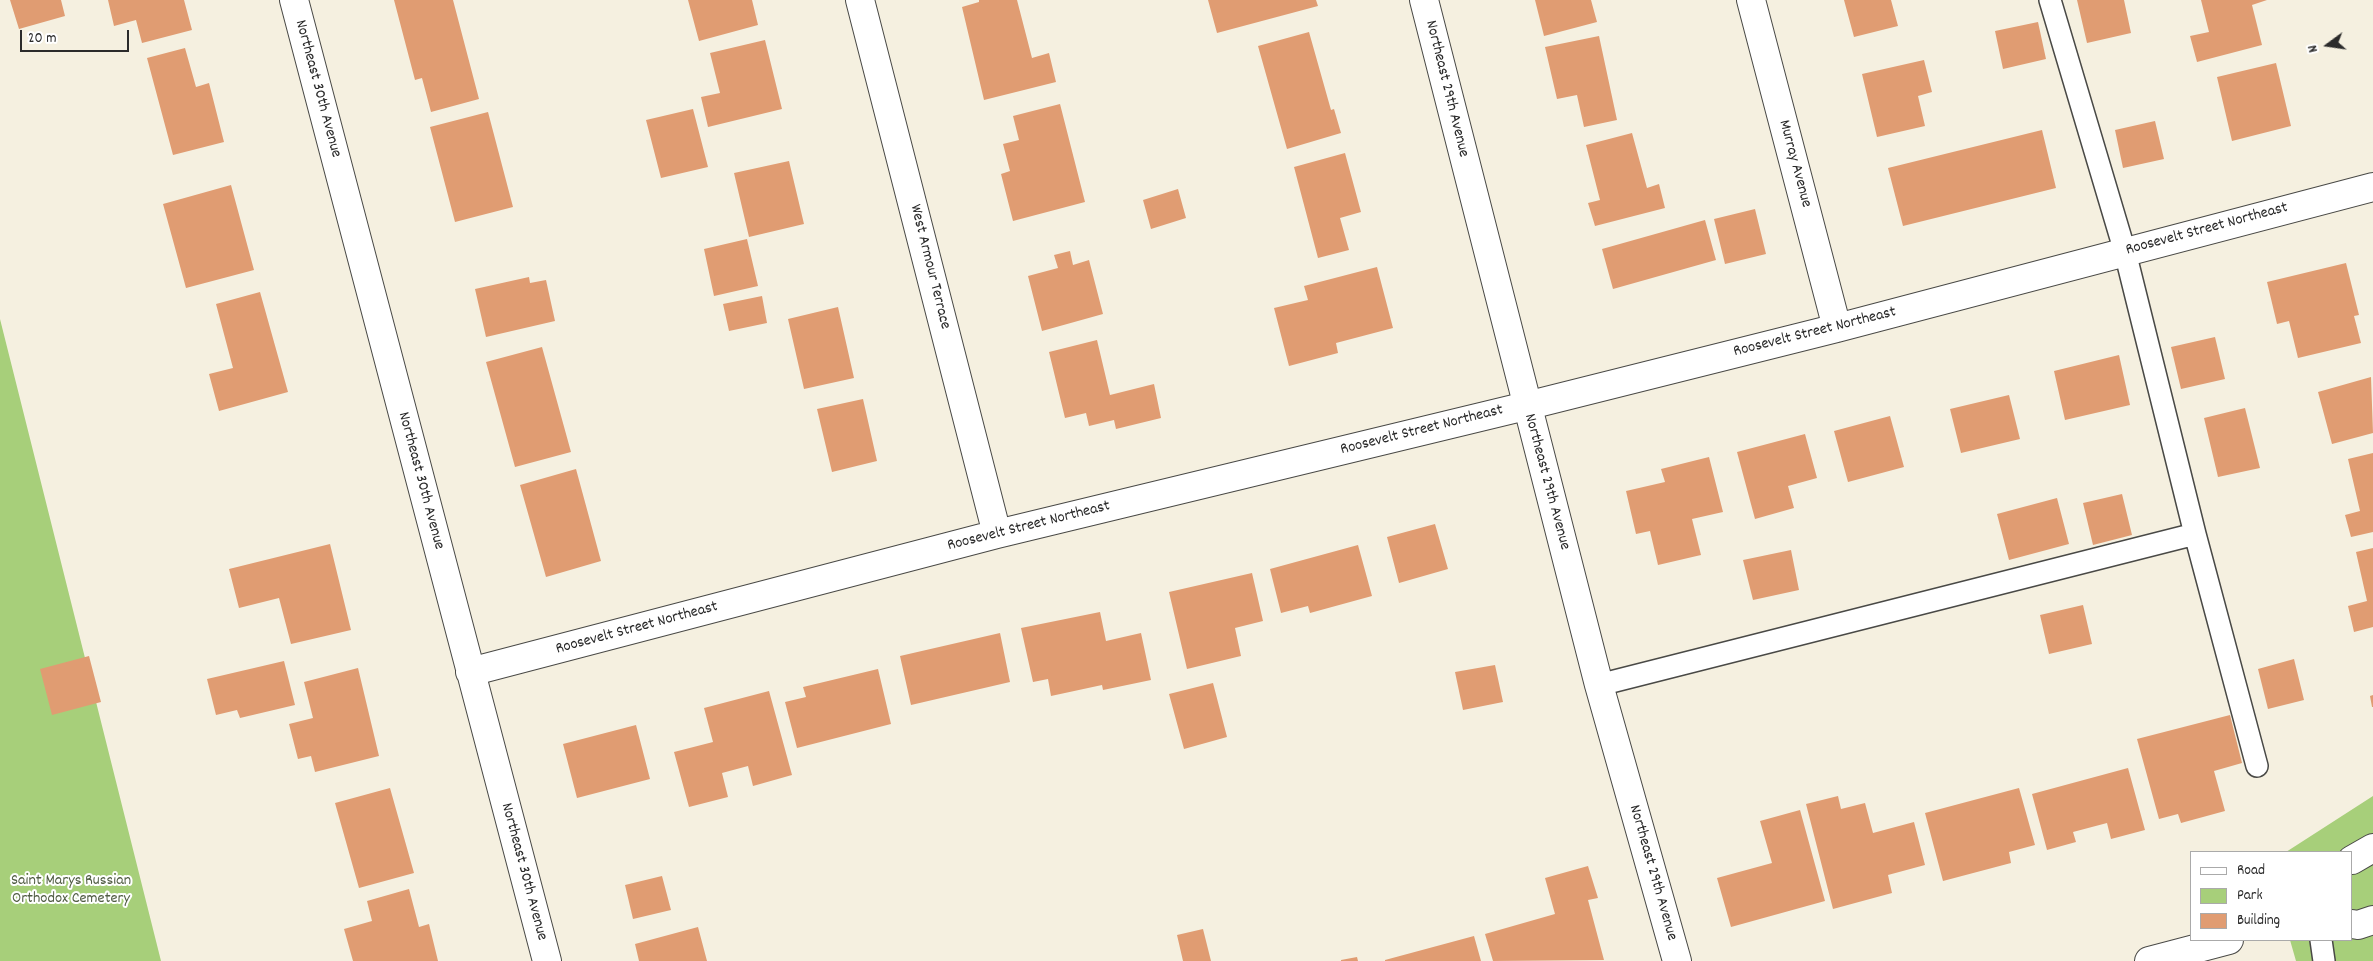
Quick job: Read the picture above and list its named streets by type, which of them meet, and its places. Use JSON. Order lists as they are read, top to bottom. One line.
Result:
{"streets":{"street":["Northeast 30th Avenue","Northeast 29th Avenue","Murray Avenue","Roosevelt Street Northeast","West Armour Terrace"]},"crossings":[["Northeast 30th Avenue","Roosevelt Street Northeast"],["Northeast 29th Avenue","Roosevelt Street Northeast"],["Murray Avenue","Roosevelt Street Northeast"],["Roosevelt Street Northeast","West Armour Terrace"]],"parks":["Saint Marys Russian Orthodox Cemetery"],"legend":["Road","Park","Building"],"scale_bar":"20 m","north":"left"}
